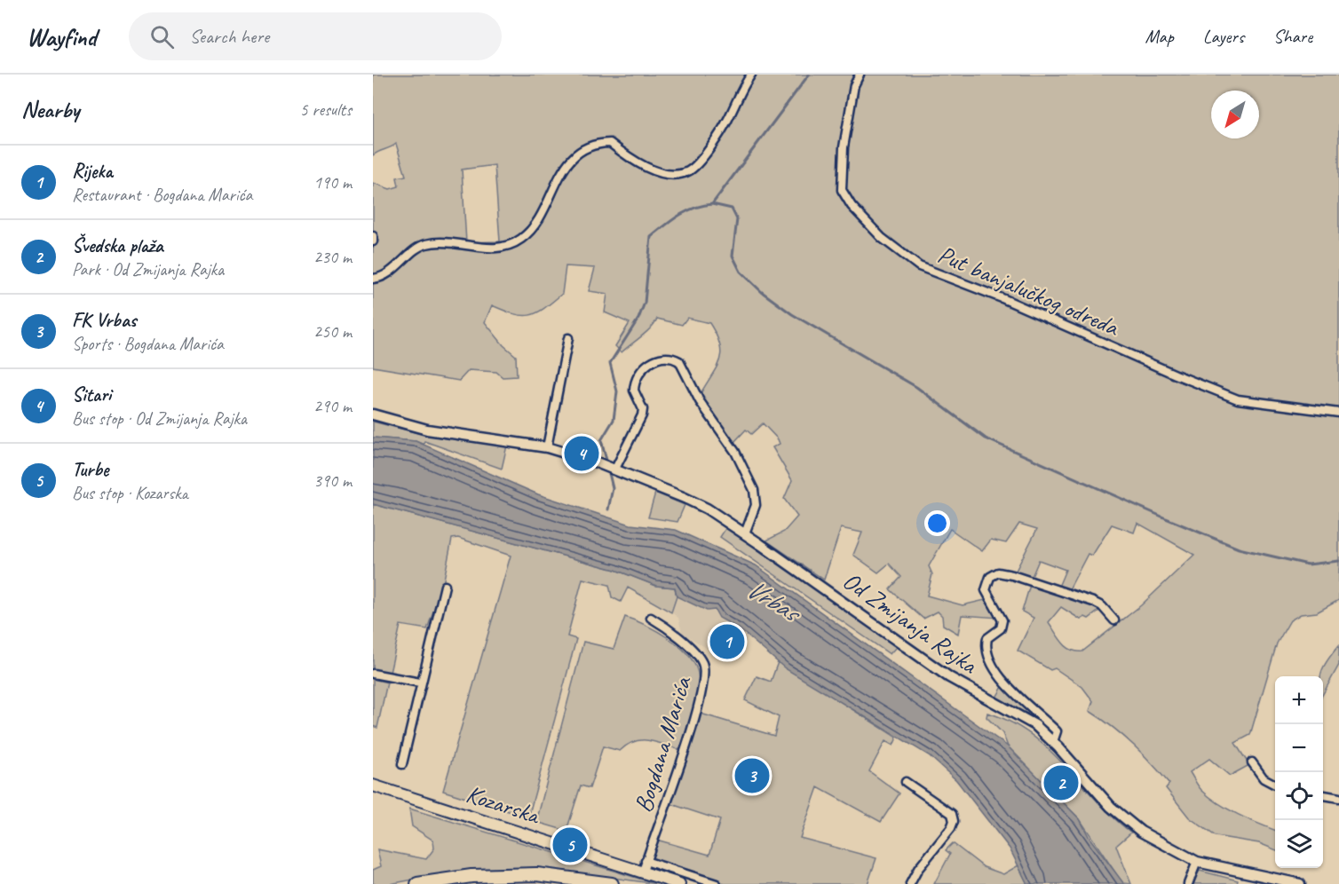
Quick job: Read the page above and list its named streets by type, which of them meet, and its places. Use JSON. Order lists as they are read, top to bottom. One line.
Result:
{"streets":{"main road":["Kozarska"],"street":["Put banjalučkog odreda","Od Zmijanja Rajka","Bogdana Marića"]},"crossings":[["Bogdana Marića","Kozarska"]],"water":["Vrbas"],"north":"bottom left","page":{"header":"Wayfind","search":"Search here","nav":["Map","Layers","Share"],"heading":["Nearby","5 results"],"list":[{"mark":"1","name":"Rijeka","note":"Restaurant · Bogdana Marića","value":"190 m"},{"mark":"2","name":"Švedska plaža","note":"Park · Od Zmijanja Rajka","value":"230 m"},{"mark":"3","name":"FK Vrbas","note":"Sports · Bogdana Marića","value":"250 m"},{"mark":"4","name":"Sitari","note":"Bus stop · Od Zmijanja Rajka","value":"290 m"},{"mark":"5","name":"Turbe","note":"Bus stop · Kozarska","value":"390 m"}],"pins":["4","1","3","2","5"],"map_buttons":["+","−"]}}
